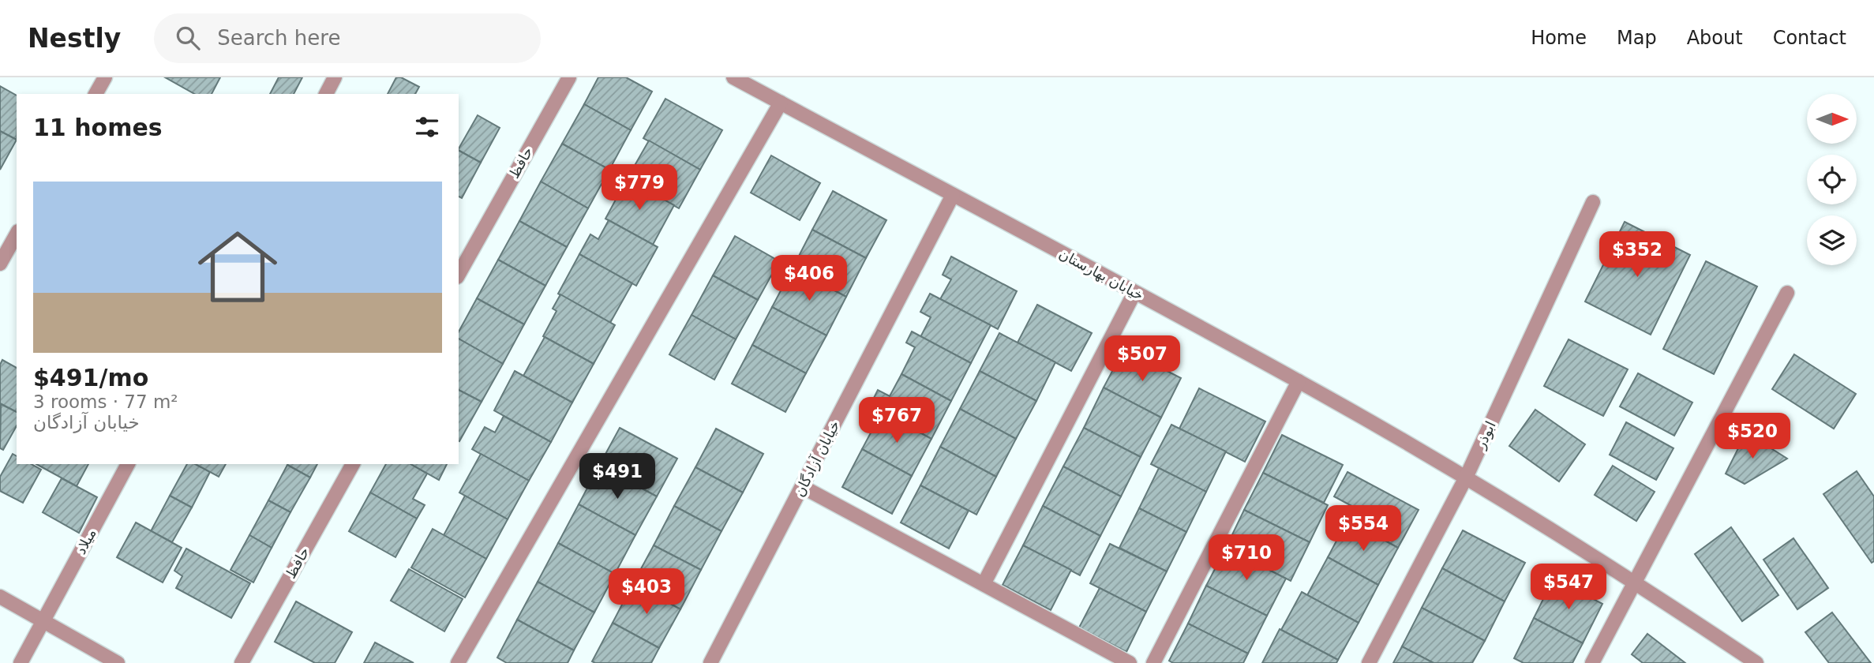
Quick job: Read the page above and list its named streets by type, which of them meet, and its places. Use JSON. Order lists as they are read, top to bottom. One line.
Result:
{"streets":{"street":["حافظ","خیابان بهارستان","ابوذر","خیابان آزادگان","میلاد"]},"crossings":[["خیابان بهارستان","ابوذر"],["خیابان بهارستان","خیابان آزادگان"]],"north":"right","page":{"header":"Nestly","search":"Search here","nav":["Home","Map","About","Contact"],"heading":"11 homes","list":[{"name":"$491/mo","note":"3 rooms · 77 m² · خیابان آزادگان"}],"price":["$779","$352","$406","$507","$767","$520","$491","$554","$710","$547","$403"]}}
